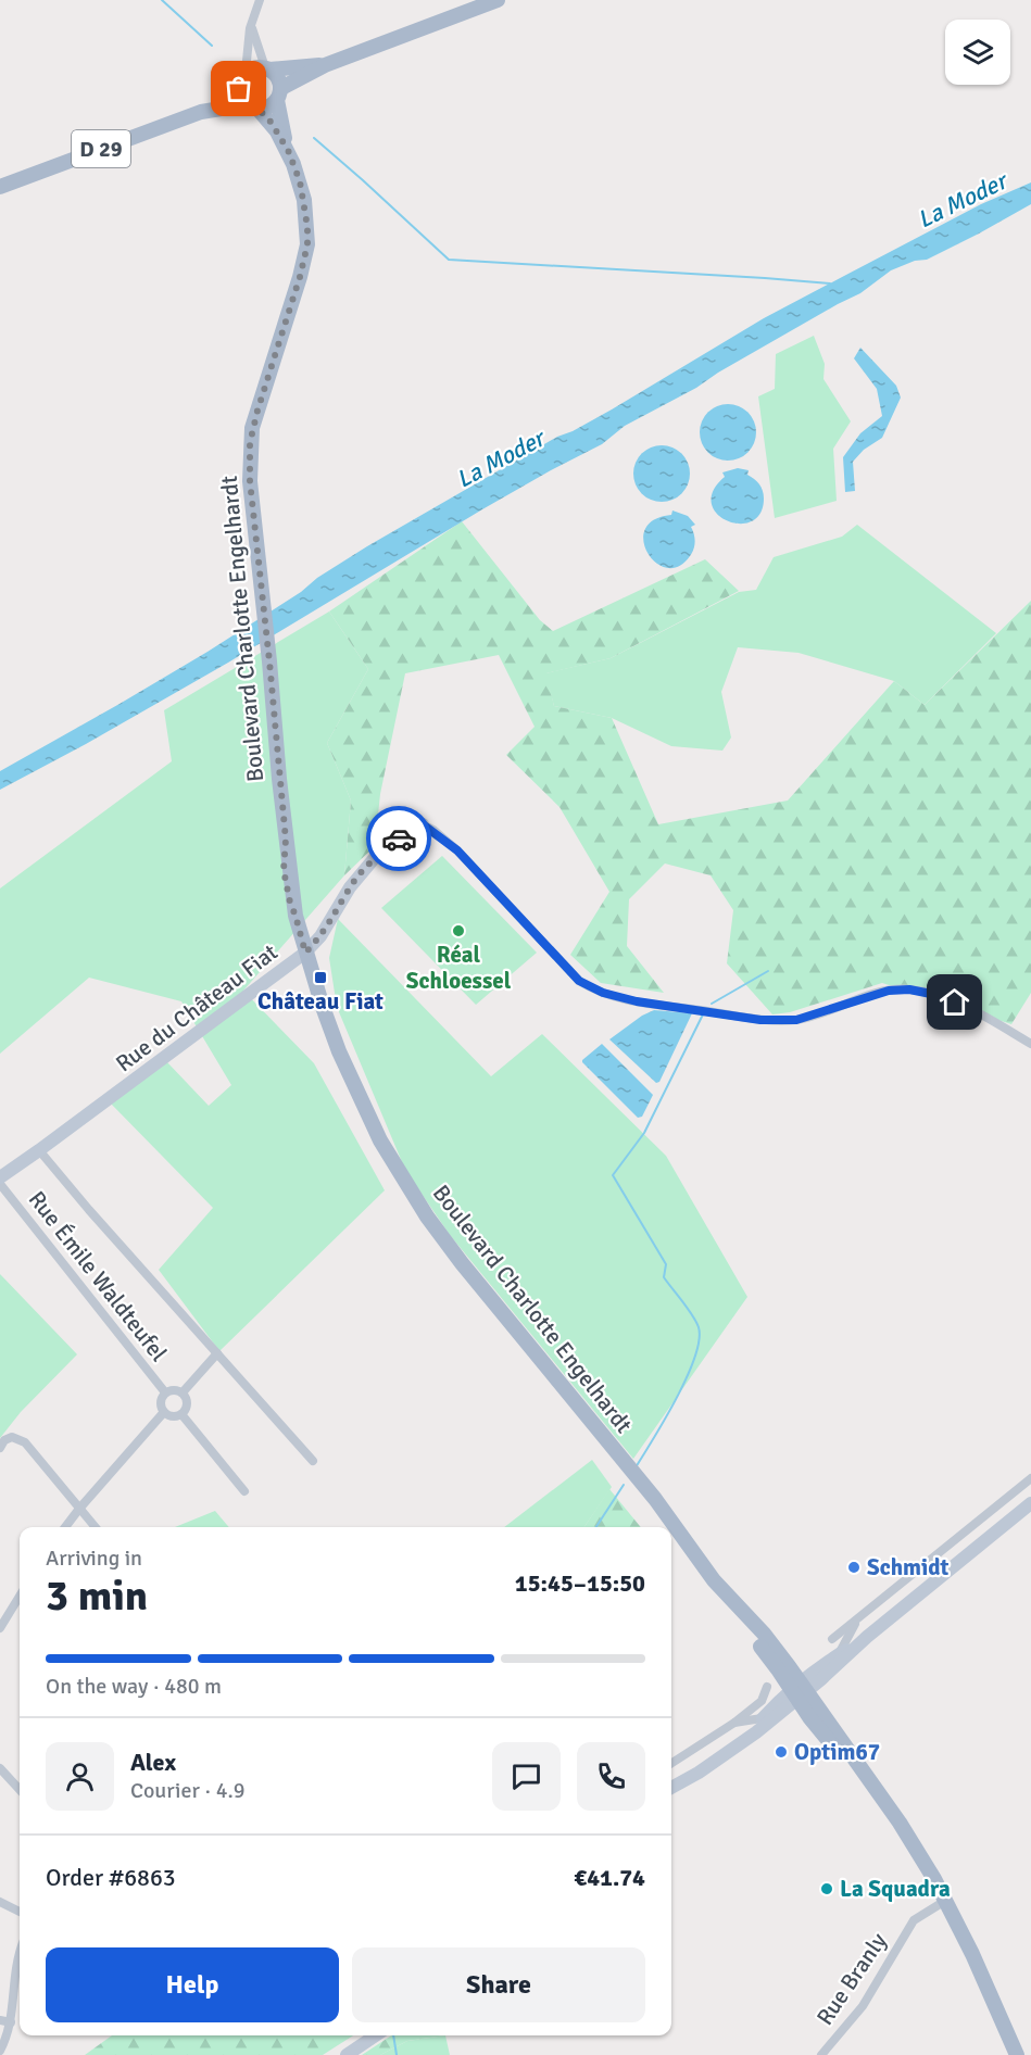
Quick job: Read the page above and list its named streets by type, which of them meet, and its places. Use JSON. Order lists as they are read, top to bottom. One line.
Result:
{"streets":{"main road":["D 29","Boulevard Charlotte Engelhardt"],"street":["Rue du Château Fiat","Rue Émile Waldteufel","Rue Branly"]},"crossings":[["D 29","Boulevard Charlotte Engelhardt"],["Boulevard Charlotte Engelhardt","Rue du Château Fiat"],["Boulevard Charlotte Engelhardt","Rue Branly"]],"water":["La Moder"],"places":{"other":["Réal Schloessel","Schmidt","Optim67","La Squadra"],"transit":["Château Fiat"]},"page":{"heading":["3 min","Arriving in","15:45–15:50"],"panel":["Alex","Courier · 4.9","Order #6863","€41.74"],"bar":"On the way · 480 m","buttons":["Help","Share"]}}
